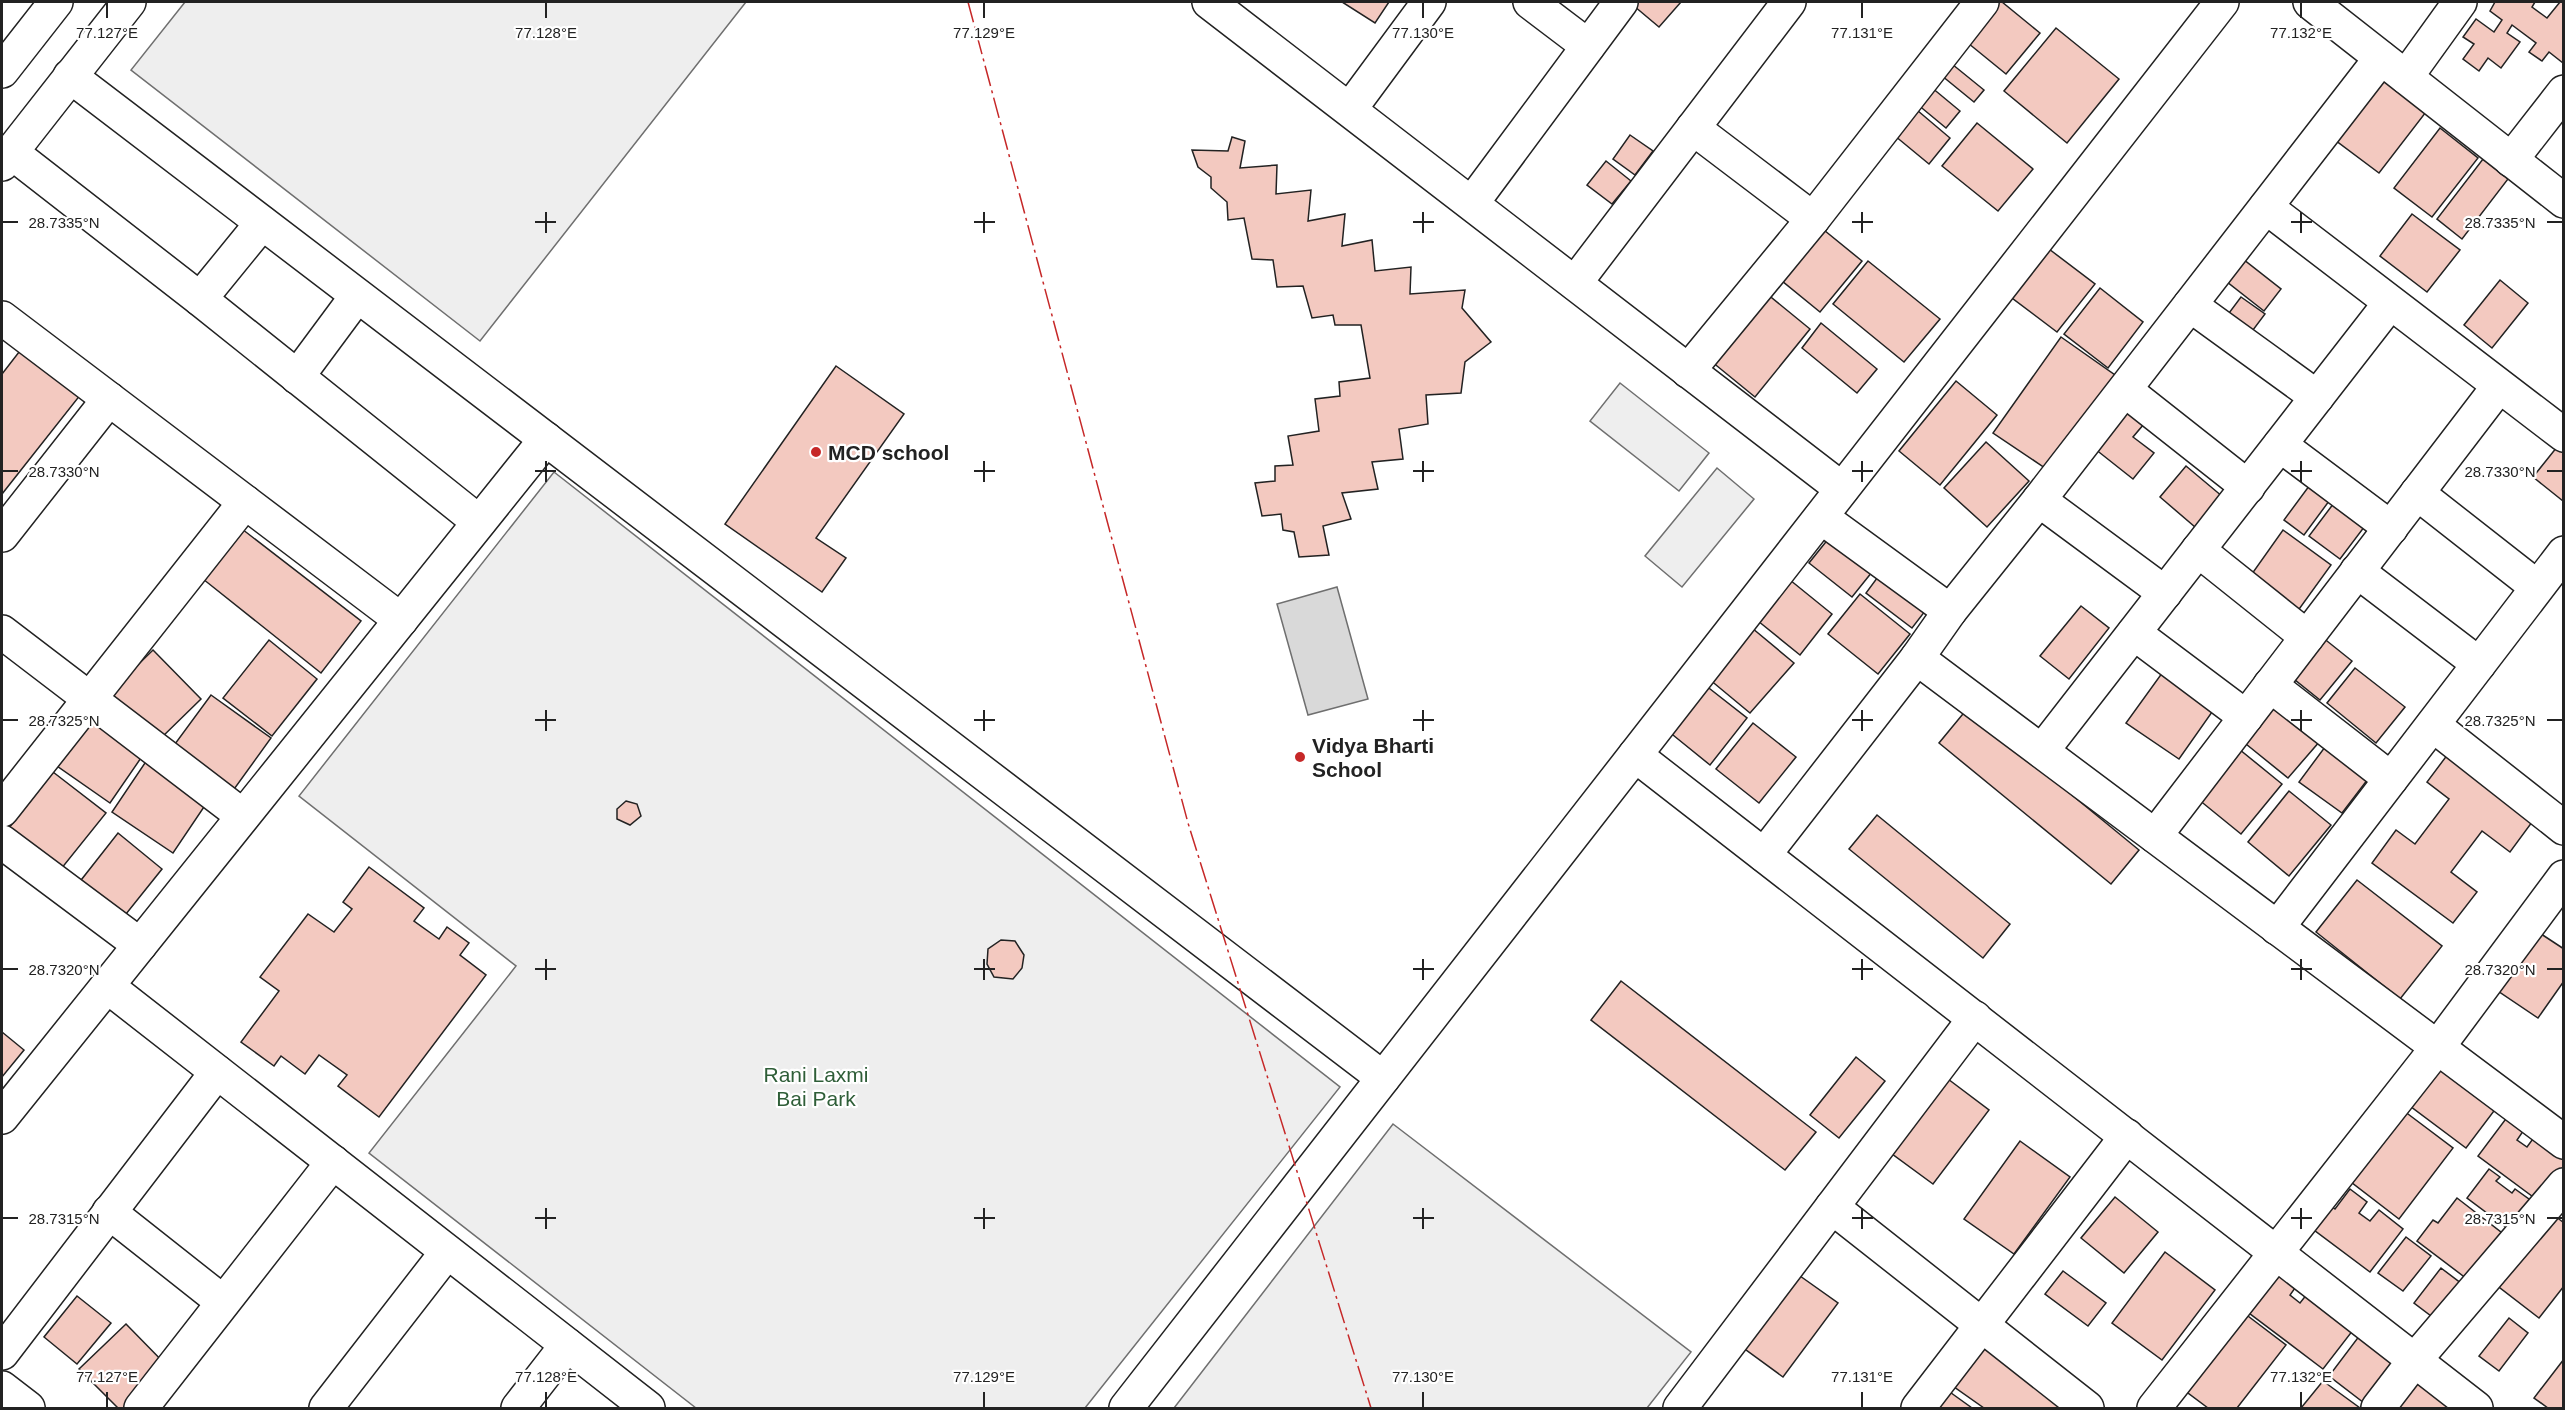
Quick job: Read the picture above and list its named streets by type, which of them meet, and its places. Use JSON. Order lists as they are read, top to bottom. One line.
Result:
{"parks":["Rani Laxmi Bai Park"],"places":["MCD school","Vidya Bharti School"],"coordinates":["77.127°E","77.128°E","77.129°E","77.130°E","77.131°E","77.132°E","28.7335°N","28.7330°N","28.7325°N","28.7320°N","28.7315°N"]}
